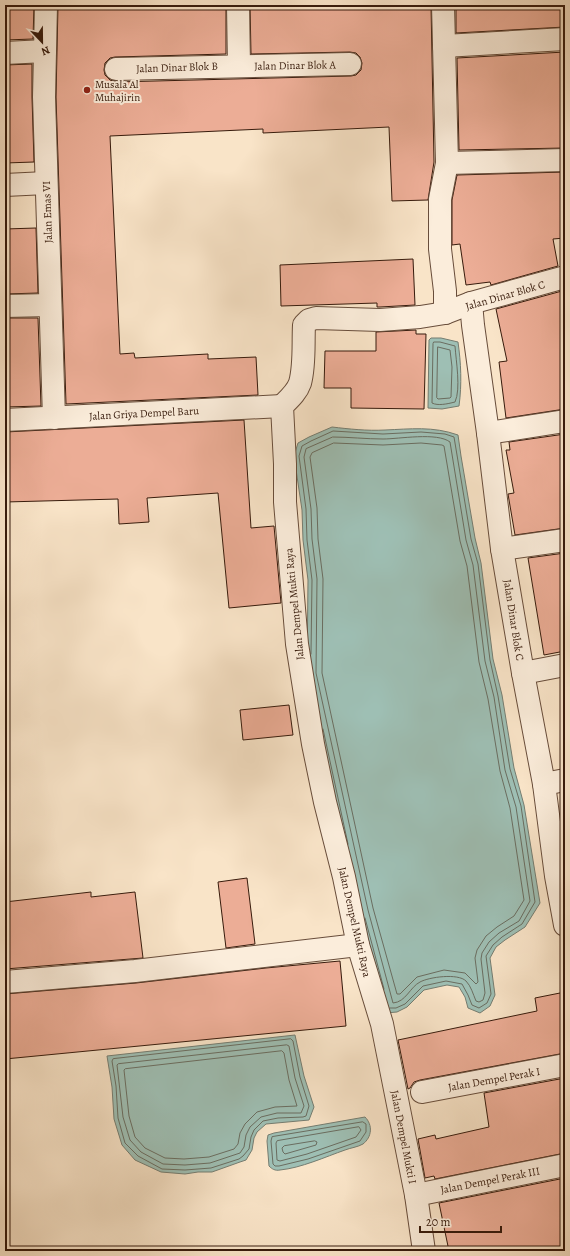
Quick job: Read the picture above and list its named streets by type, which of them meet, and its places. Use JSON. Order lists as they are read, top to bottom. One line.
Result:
{"streets":{"street":["Jalan Dinar Blok A","Jalan Dinar Blok B","Jalan Emas VI","Jalan Dinar Blok C","Jalan Griya Dempel Baru","Jalan Dempel Mukti Raya","Jalan Dempel Perak I","Jalan Dempel Mukti I","Jalan Dempel Perak III"]},"crossings":[["Jalan Dinar Blok A","Jalan Dinar Blok B"],["Jalan Emas VI","Jalan Griya Dempel Baru"],["Jalan Griya Dempel Baru","Jalan Dempel Mukti Raya"],["Jalan Dempel Mukti Raya","Jalan Dempel Mukti I"],["Jalan Dempel Mukti I","Jalan Dempel Perak III"]],"places":["Musala Al Muhajirin"],"scale_bar":"20 m","north":"bottom"}
